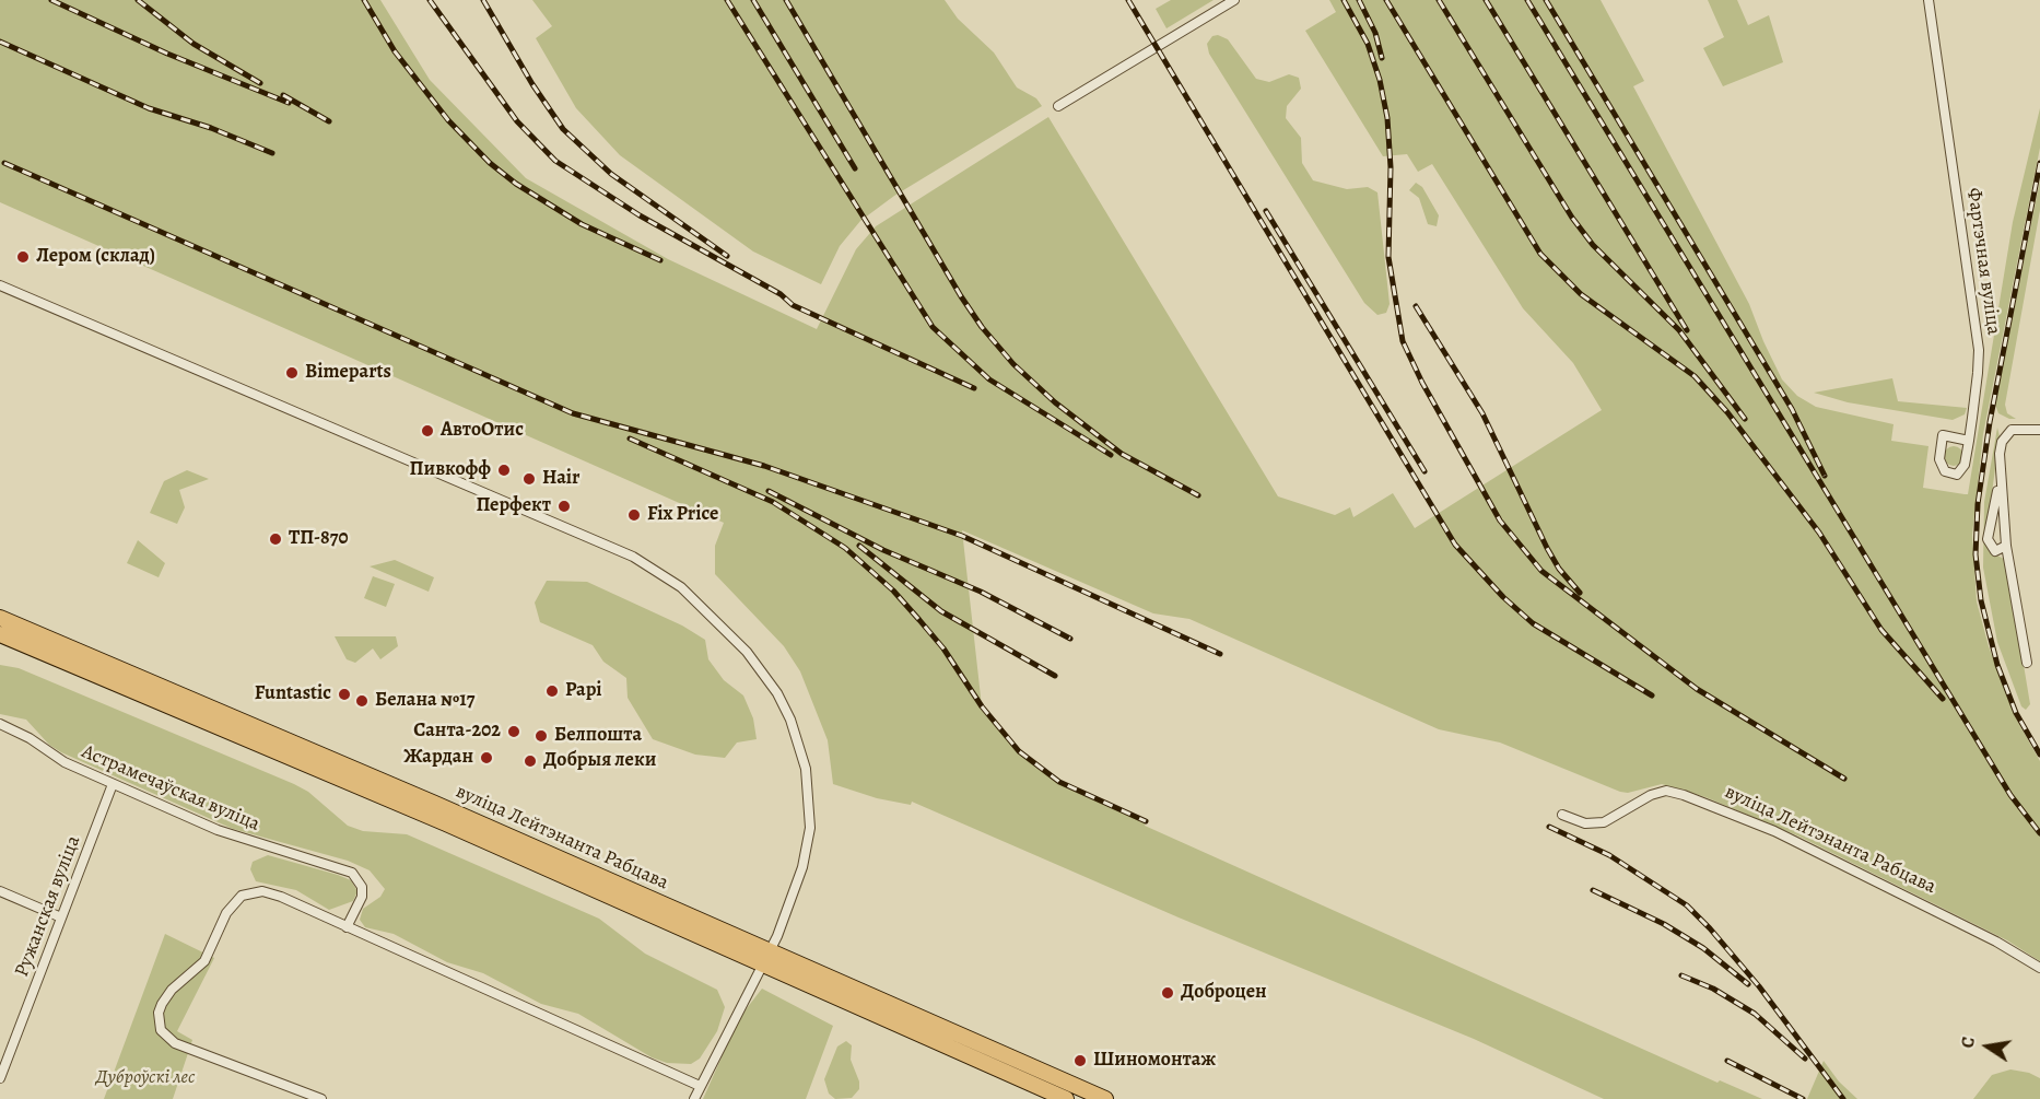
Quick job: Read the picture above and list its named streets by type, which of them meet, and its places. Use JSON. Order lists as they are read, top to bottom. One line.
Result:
{"streets":{"highway":["вуліца Лейтэнанта Рабцава"],"street":["Фартэчная вуліца","Астрамечаўская вуліца","Ружанская вуліца"]},"crossings":[["Астрамечаўская вуліца","Ружанская вуліца"]],"parks":["Дуброўскі лес"],"places":["Лером (склад)","Bimeparts","АвтоОтис","Пивкофф","Hair","Перфект","Fix Price","ТП-870","Papi","Funtastic","Белана №17","Санта-202","Белпошта","Жардан","Добрыя леки","Доброцен","Шиномонтаж"],"north":"left"}
